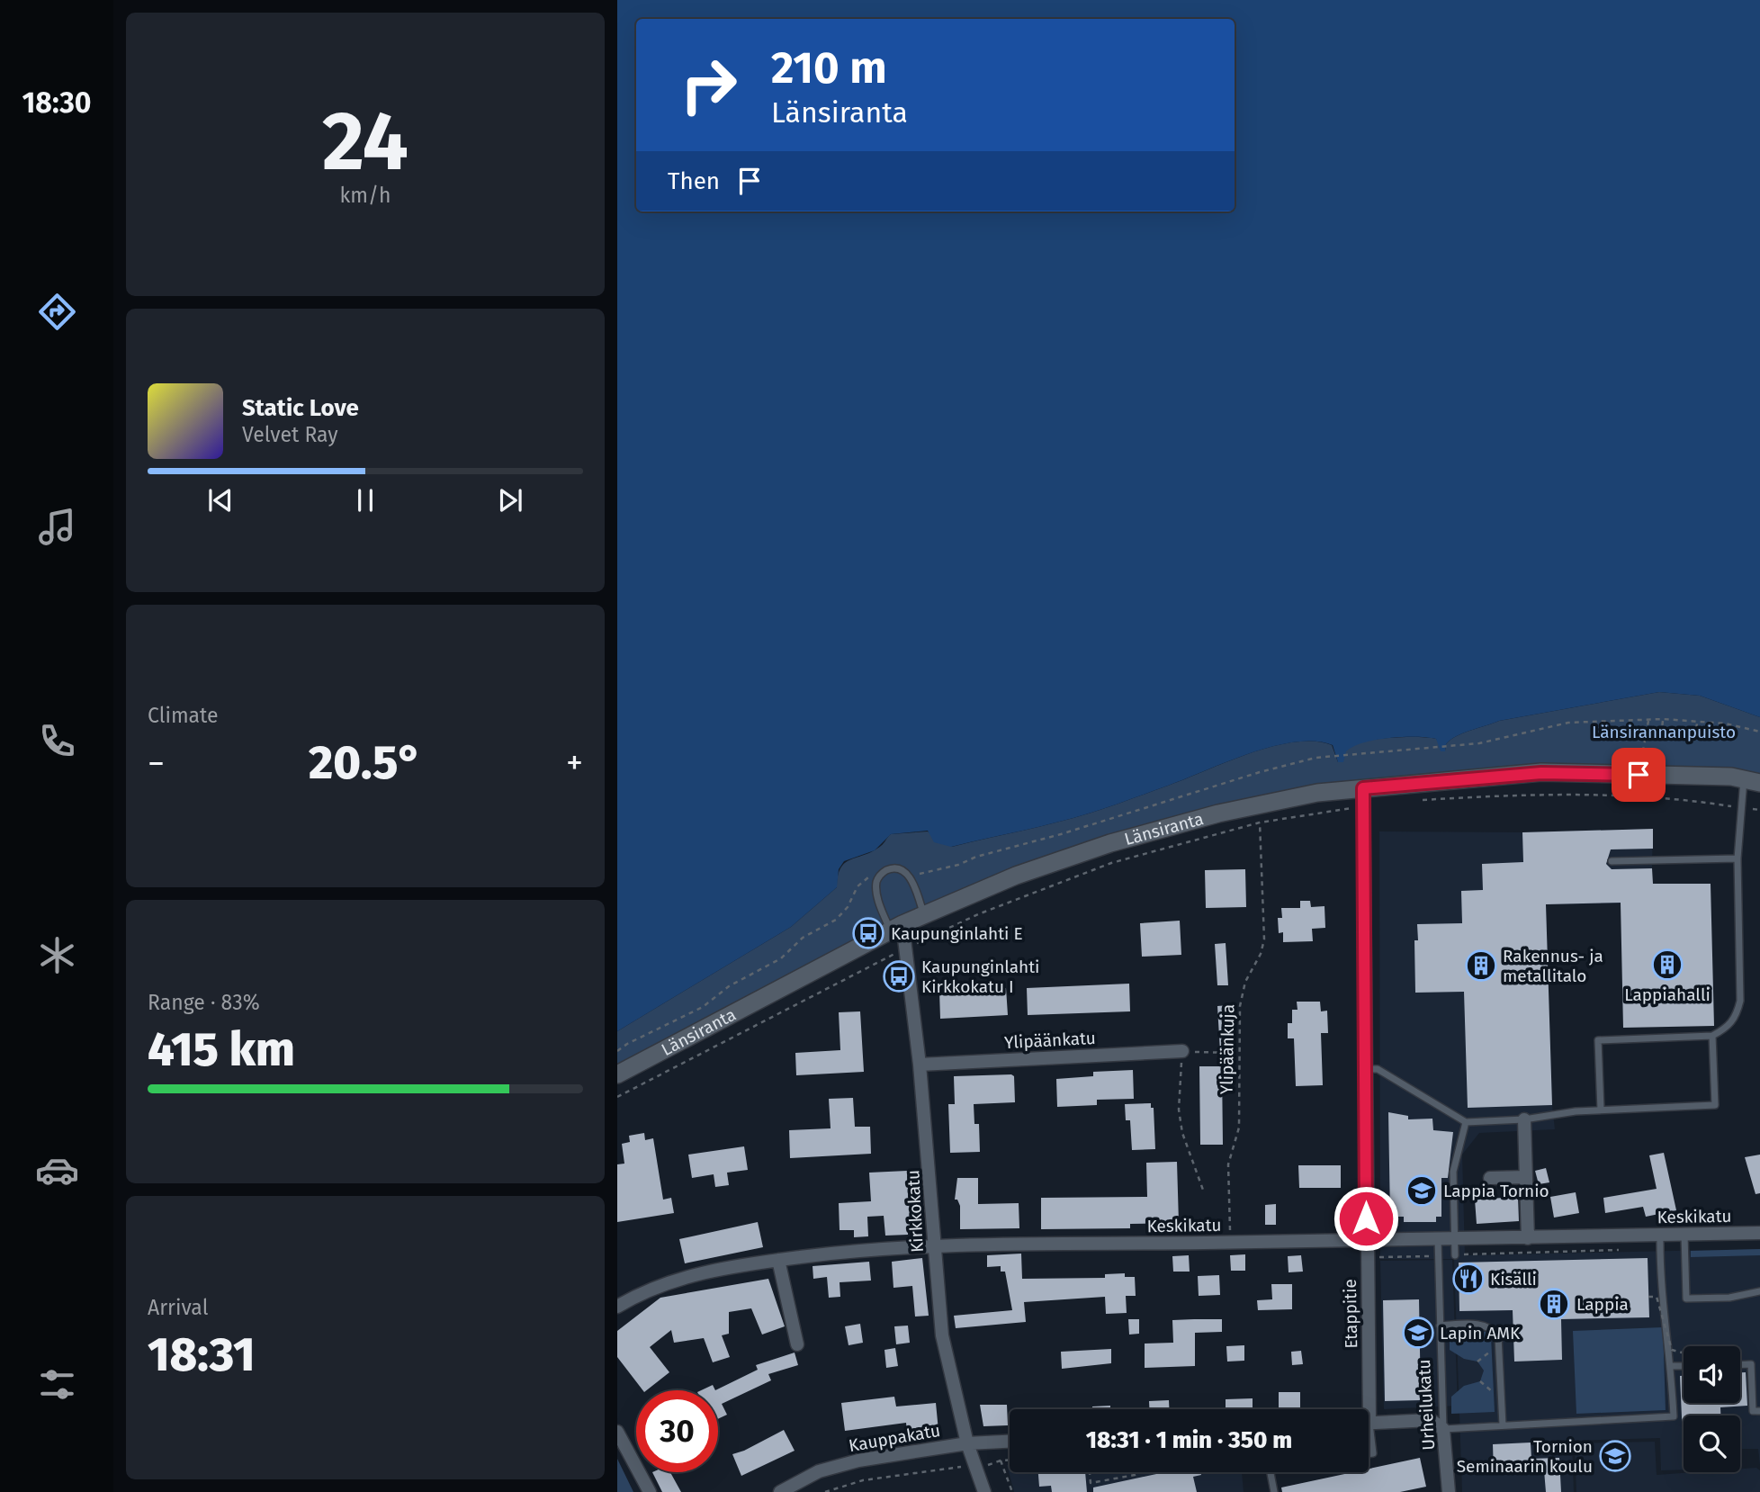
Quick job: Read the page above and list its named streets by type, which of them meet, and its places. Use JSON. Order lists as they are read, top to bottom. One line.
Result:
{"streets":{"street":["Länsiranta","Ylipäänkatu","Kirkkokatu","Keskikatu","Etappitie","Urheilukatu","Kauppakatu"],"path":["Ylipäänkuja"]},"crossings":[["Länsiranta","Kirkkokatu"],["Länsiranta","Etappitie"],["Ylipäänkatu","Kirkkokatu"],["Ylipäänkuja","Keskikatu"],["Kirkkokatu","Keskikatu"],["Kirkkokatu","Kauppakatu"],["Keskikatu","Etappitie"],["Keskikatu","Urheilukatu"]],"parks":["Länsirannanpuisto"],"places":{"bus stop":["Kaupunginlahti E","Kaupunginlahti Kirkkokatu I"],"building":["Lappiahalli","Rakennus- ja metallitalo","Lappia"],"school or university":["Lappia Tornio","Lapin AMK","Tornion Seminaarin koulu"],"restaurant":["Kisälli"]},"page":{"tabs":"18:30","tile":[["24","km/h"],"Climate",["Range · 83%","415 km"],["Arrival","18:31"]],"turn":["210 m","Länsiranta"],"then":"Then","song":["Static Love","Velvet Ray"],"heat":["−","20.5°","+"],"limit":"30","trip":"18:31 · 1 min · 350 m"}}
